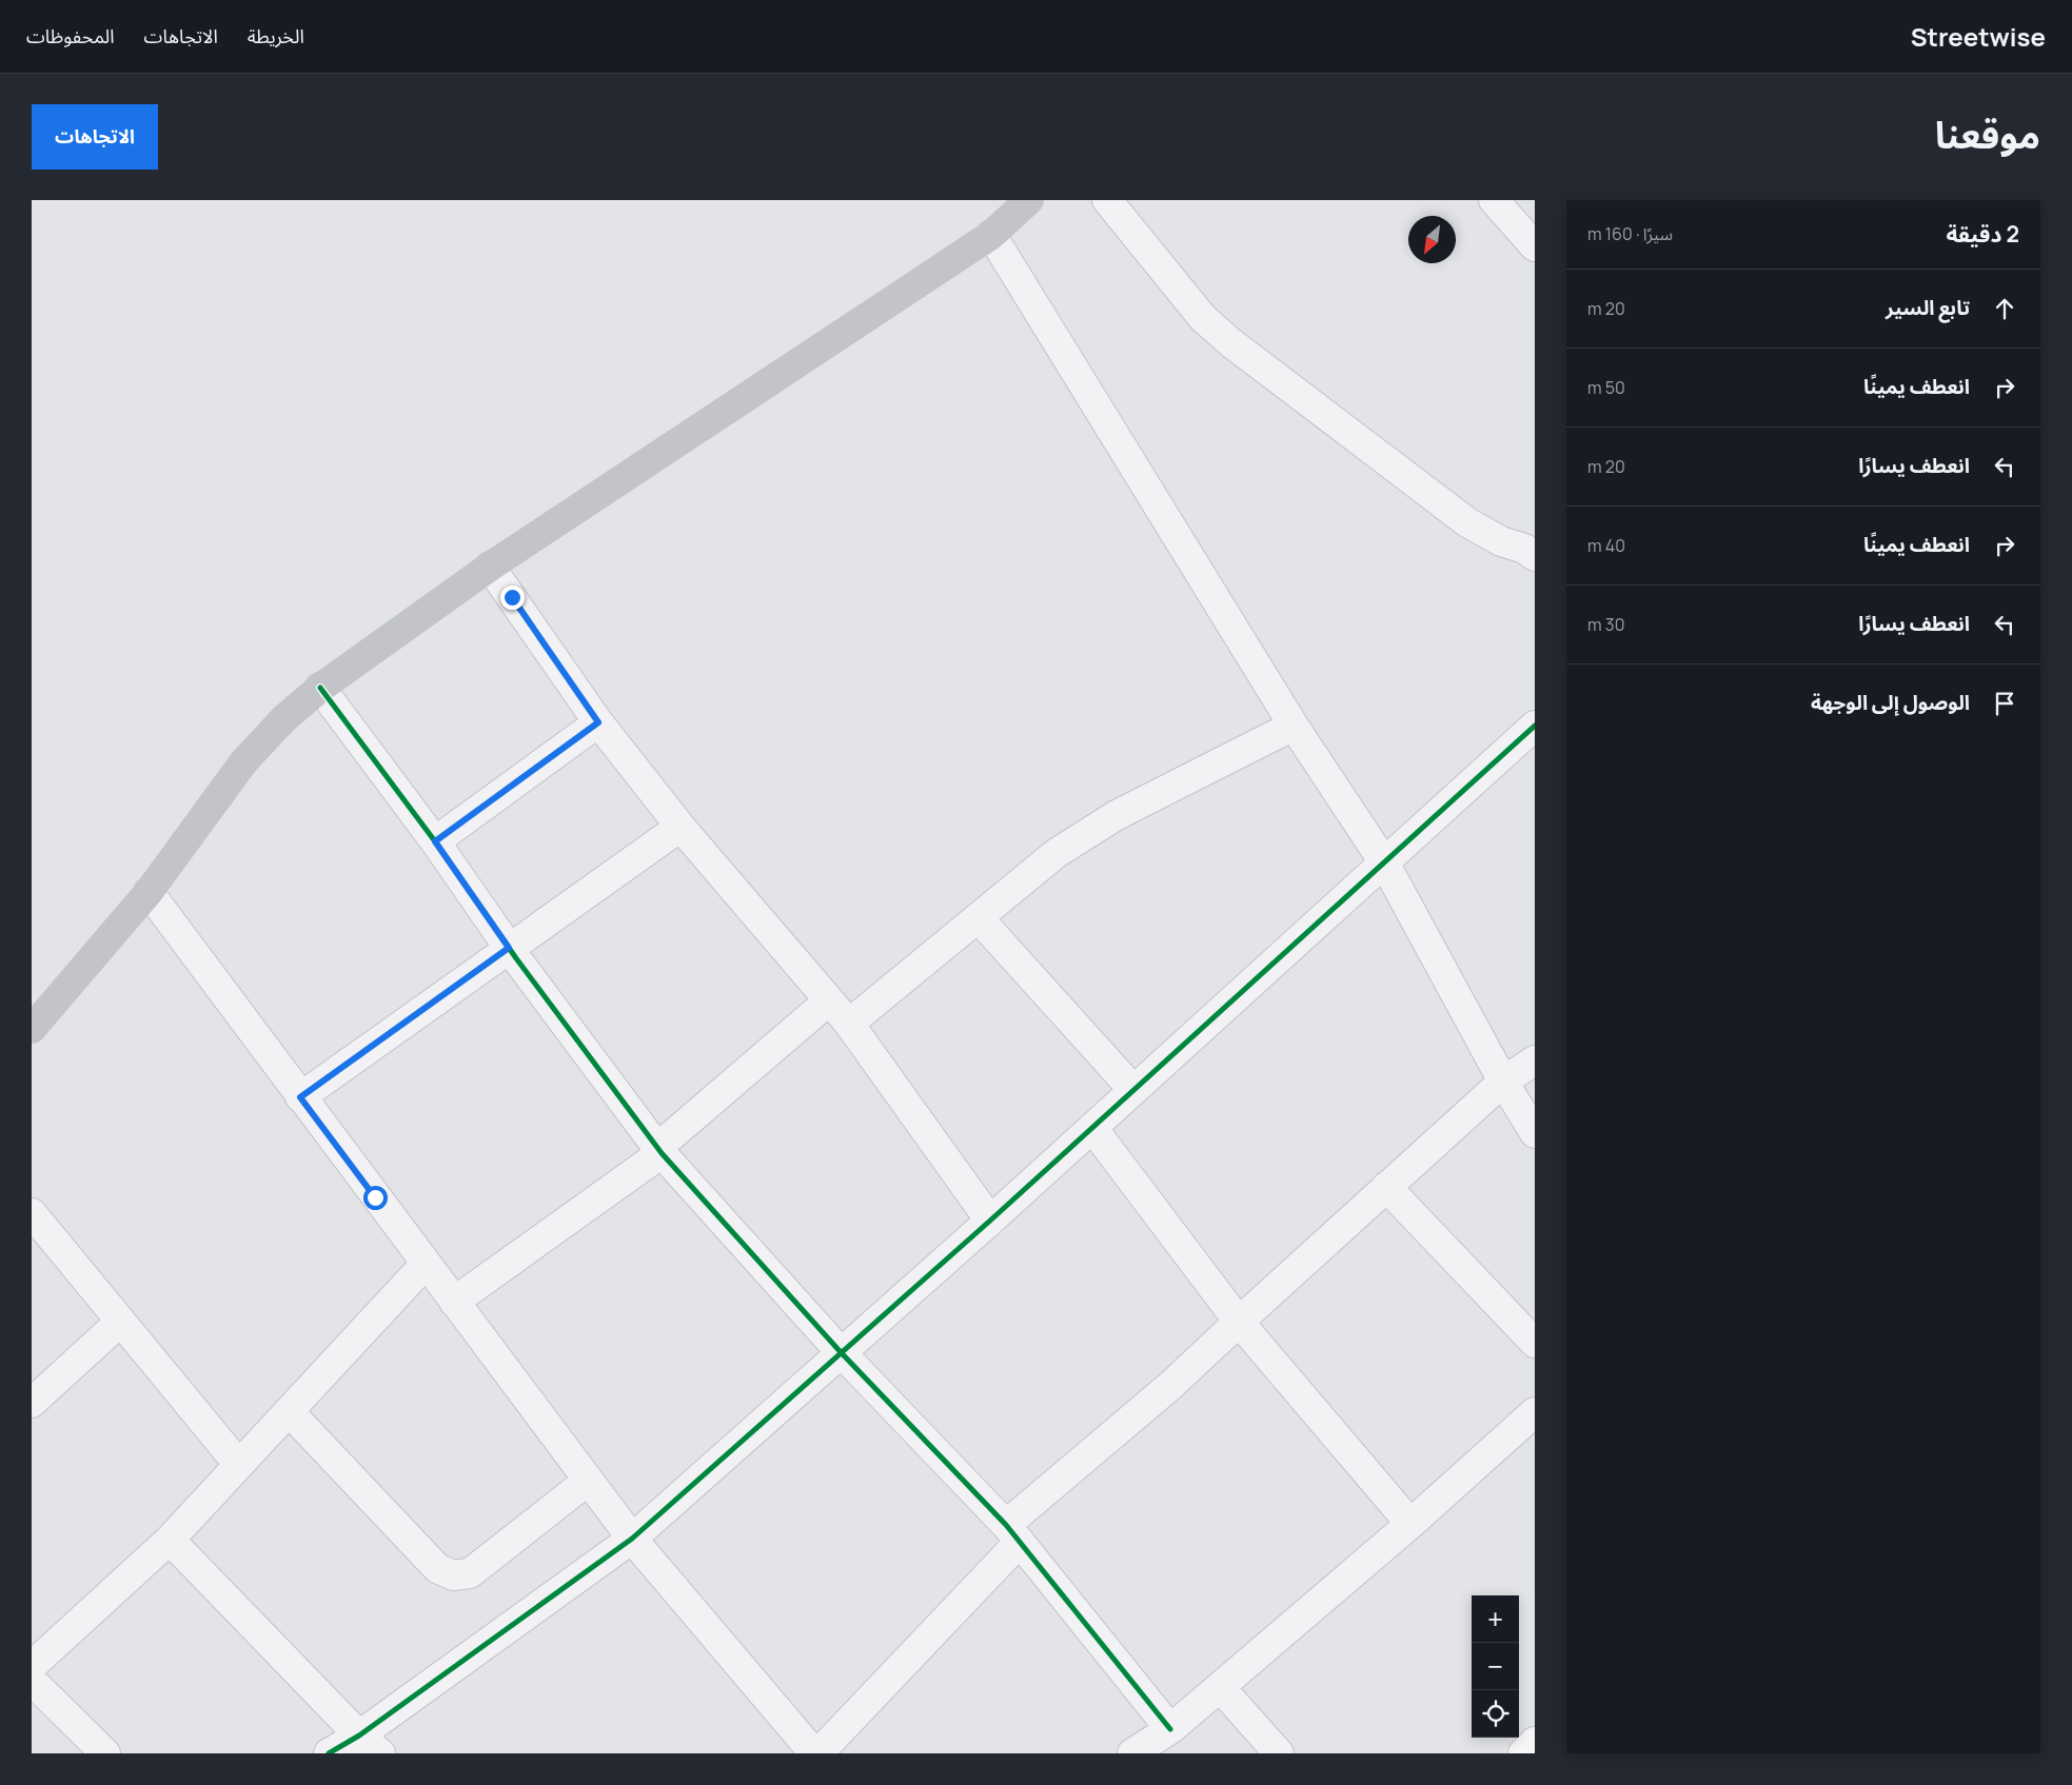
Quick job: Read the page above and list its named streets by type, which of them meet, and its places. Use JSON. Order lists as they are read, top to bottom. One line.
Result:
{"north":"bottom left","page":{"header":"Streetwise","nav":["الخريطة","الاتجاهات","المحفوظات"],"title":"موقعنا","buttons":"الاتجاهات","heading":["2 دقيقة","سيرًا · 160 m"],"list":[["تابع السير","20 m"],["انعطف يمينًا","50 m"],["انعطف يسارًا","20 m"],["انعطف يمينًا","40 m"],["انعطف يسارًا","30 m"],"الوصول إلى الوجهة"],"map_buttons":["+","−"]}}
